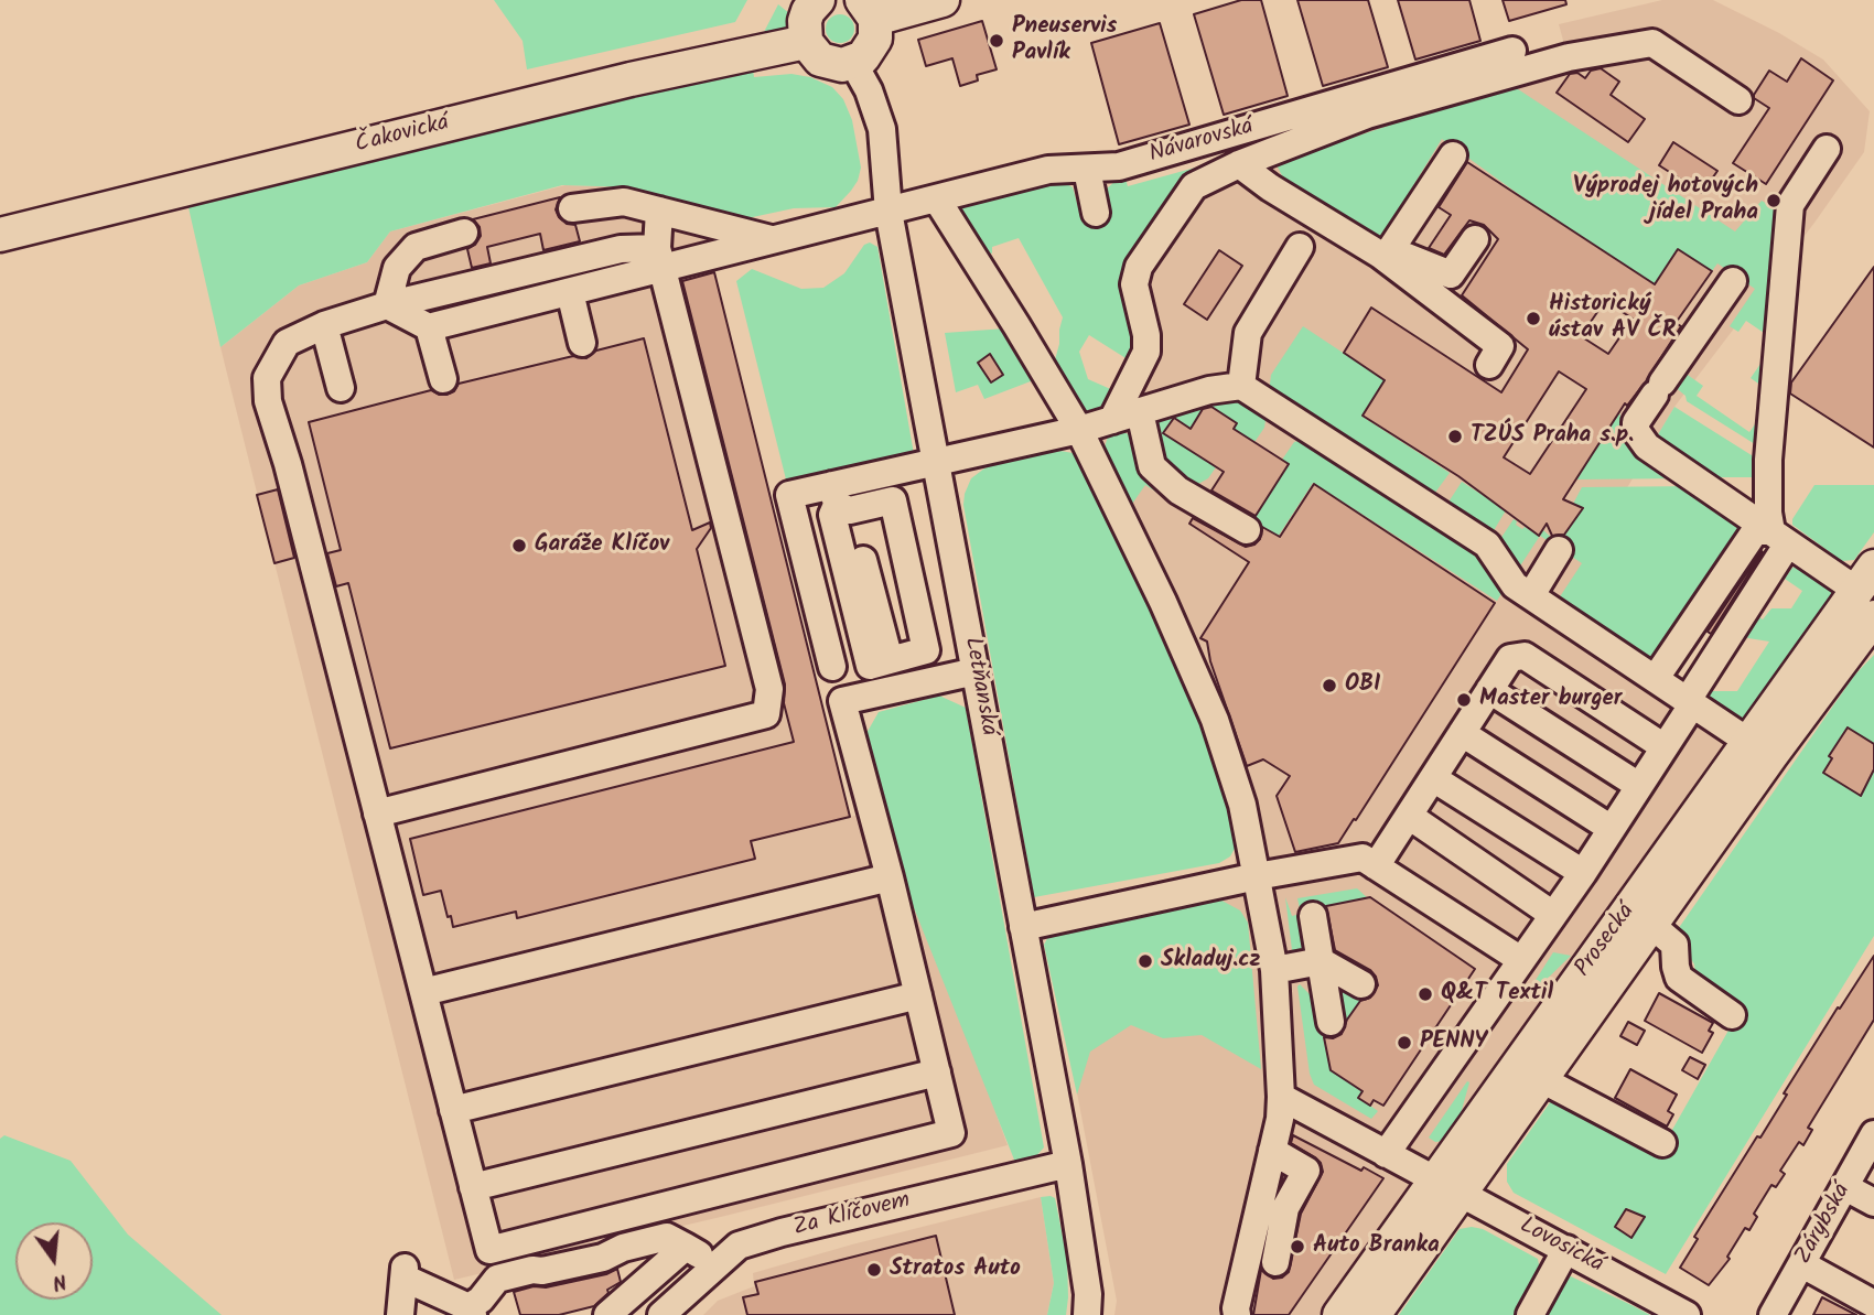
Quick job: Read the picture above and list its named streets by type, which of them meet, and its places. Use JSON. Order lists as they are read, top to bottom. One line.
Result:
{"streets":{"main road":["Čakovická","Prosecká"],"street":["Návarovská","Letňanská","Za Klíčovem","Zárybská","Lovosická"]},"crossings":[["Návarovská","Letňanská"],["Letňanská","Za Klíčovem"],["Prosecká","Lovosická"]],"places":["Pneuservis Pavlík","Výprodej hotových jídel Praha","Historický ústav AV ČR","TZÚS Praha s.p.","Garáže Klíčov","OBI","Master burger","Skladuj.cz","Q&T Textil","PENNY","Auto Branka","Stratos Auto"],"north":"bottom"}
